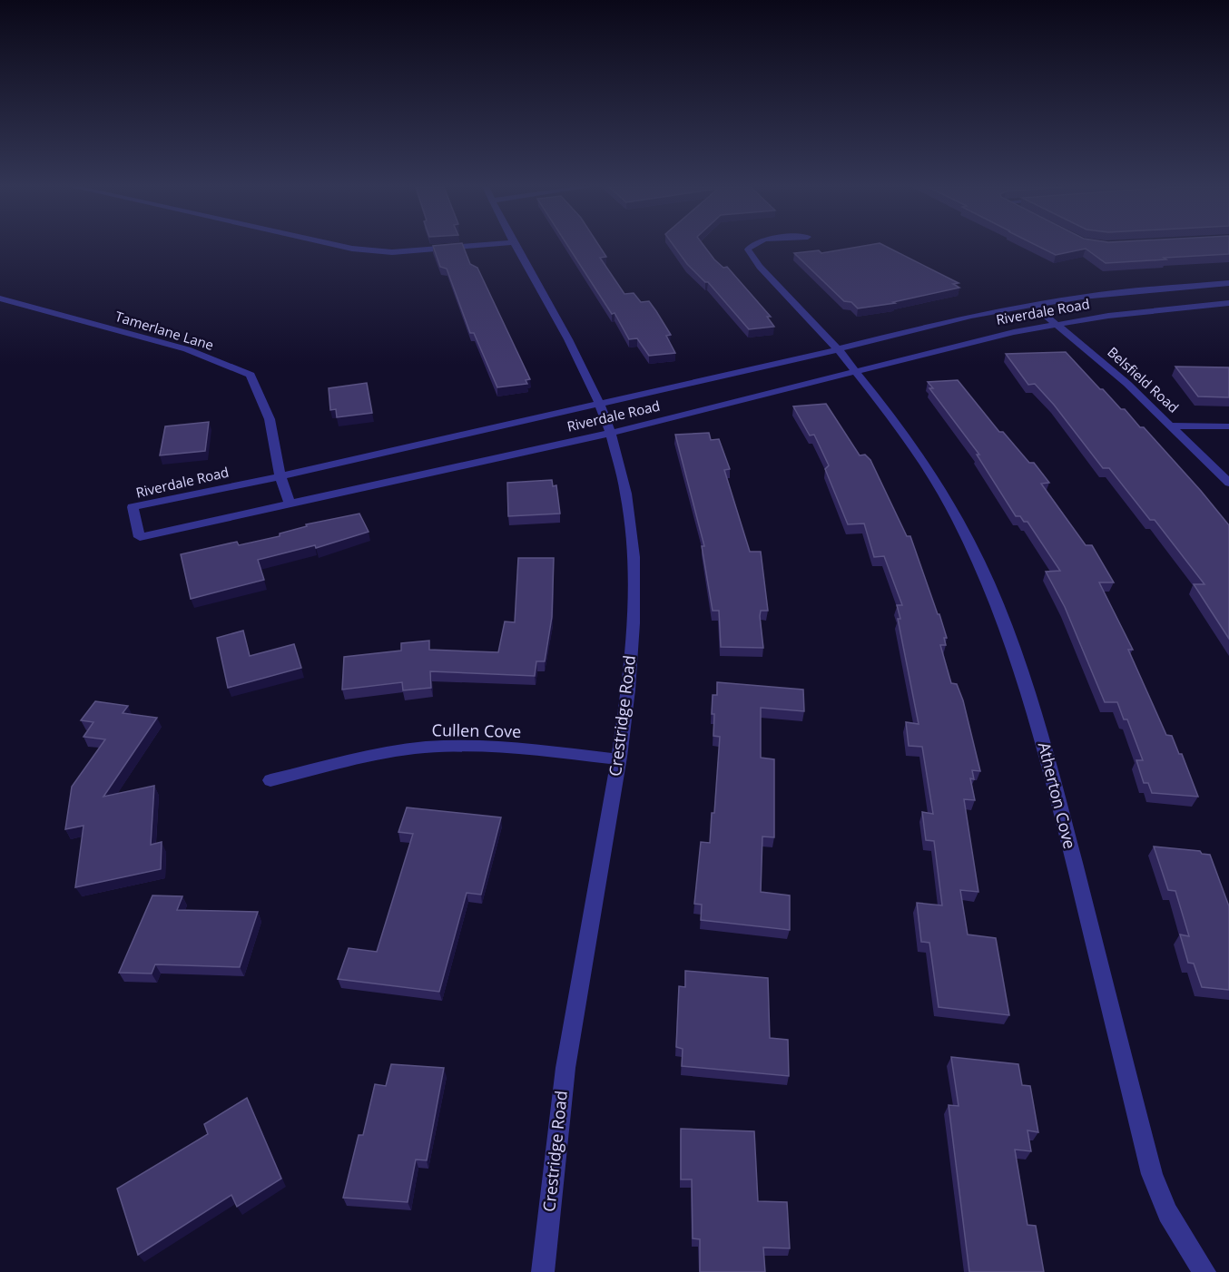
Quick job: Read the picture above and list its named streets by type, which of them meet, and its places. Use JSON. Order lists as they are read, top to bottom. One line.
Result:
{"streets":{"street":["Riverdale Road","Tamerlane Lane","Belsfield Road","Crestridge Road","Cullen Cove","Atherton Cove"]},"crossings":[["Riverdale Road","Tamerlane Lane"],["Riverdale Road","Belsfield Road"],["Riverdale Road","Crestridge Road"],["Riverdale Road","Atherton Cove"],["Crestridge Road","Cullen Cove"]]}
